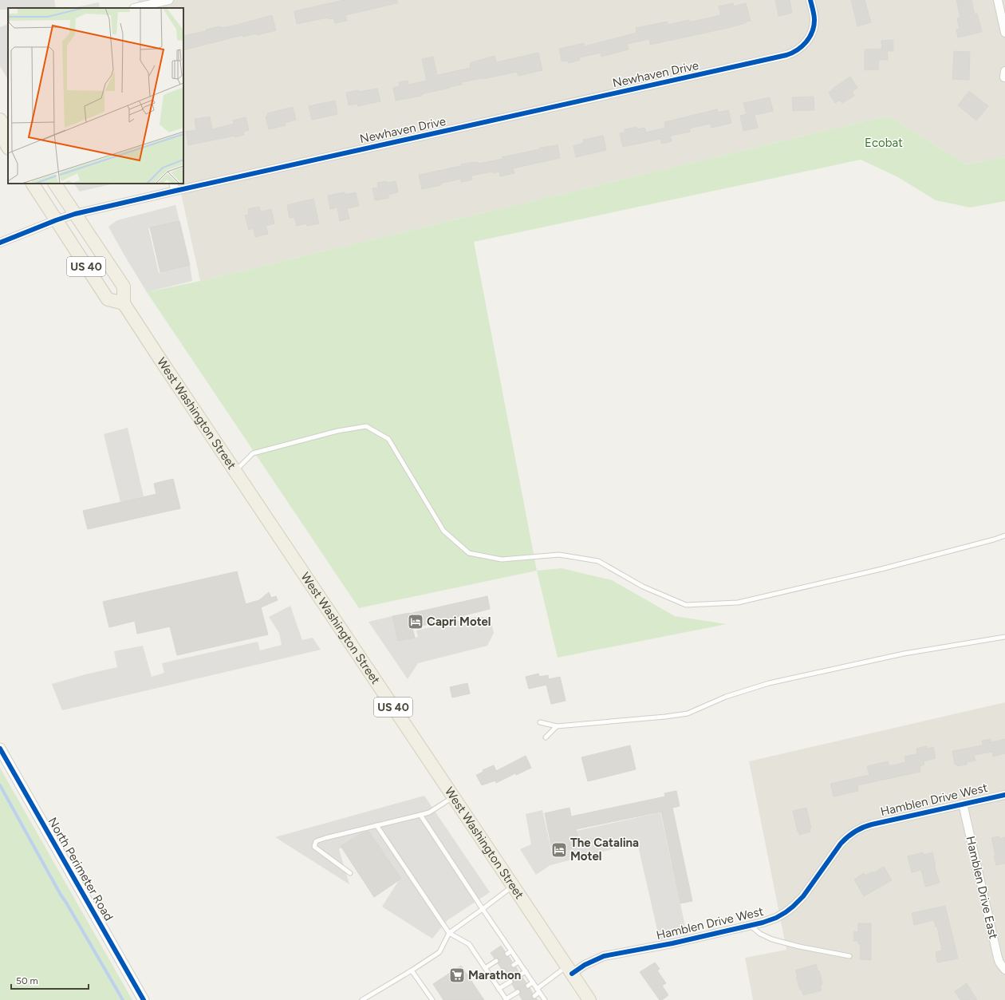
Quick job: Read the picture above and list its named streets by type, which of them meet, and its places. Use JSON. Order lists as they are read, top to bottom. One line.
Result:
{"streets":{"main road":["US 40","West Washington Street"],"street":["Newhaven Drive","Hamblen Drive West","North Perimeter Road","Hamblen Drive East"]},"crossings":[["Newhaven Drive","US 40"],["US 40","West Washington Street"],["West Washington Street","Hamblen Drive West"],["Hamblen Drive West","Hamblen Drive East"]],"parks":["Ecobat"],"places":{"hotel":["Capri Motel","The Catalina Motel"],"supermarket":["Marathon"]},"scale_bar":"50 m"}
